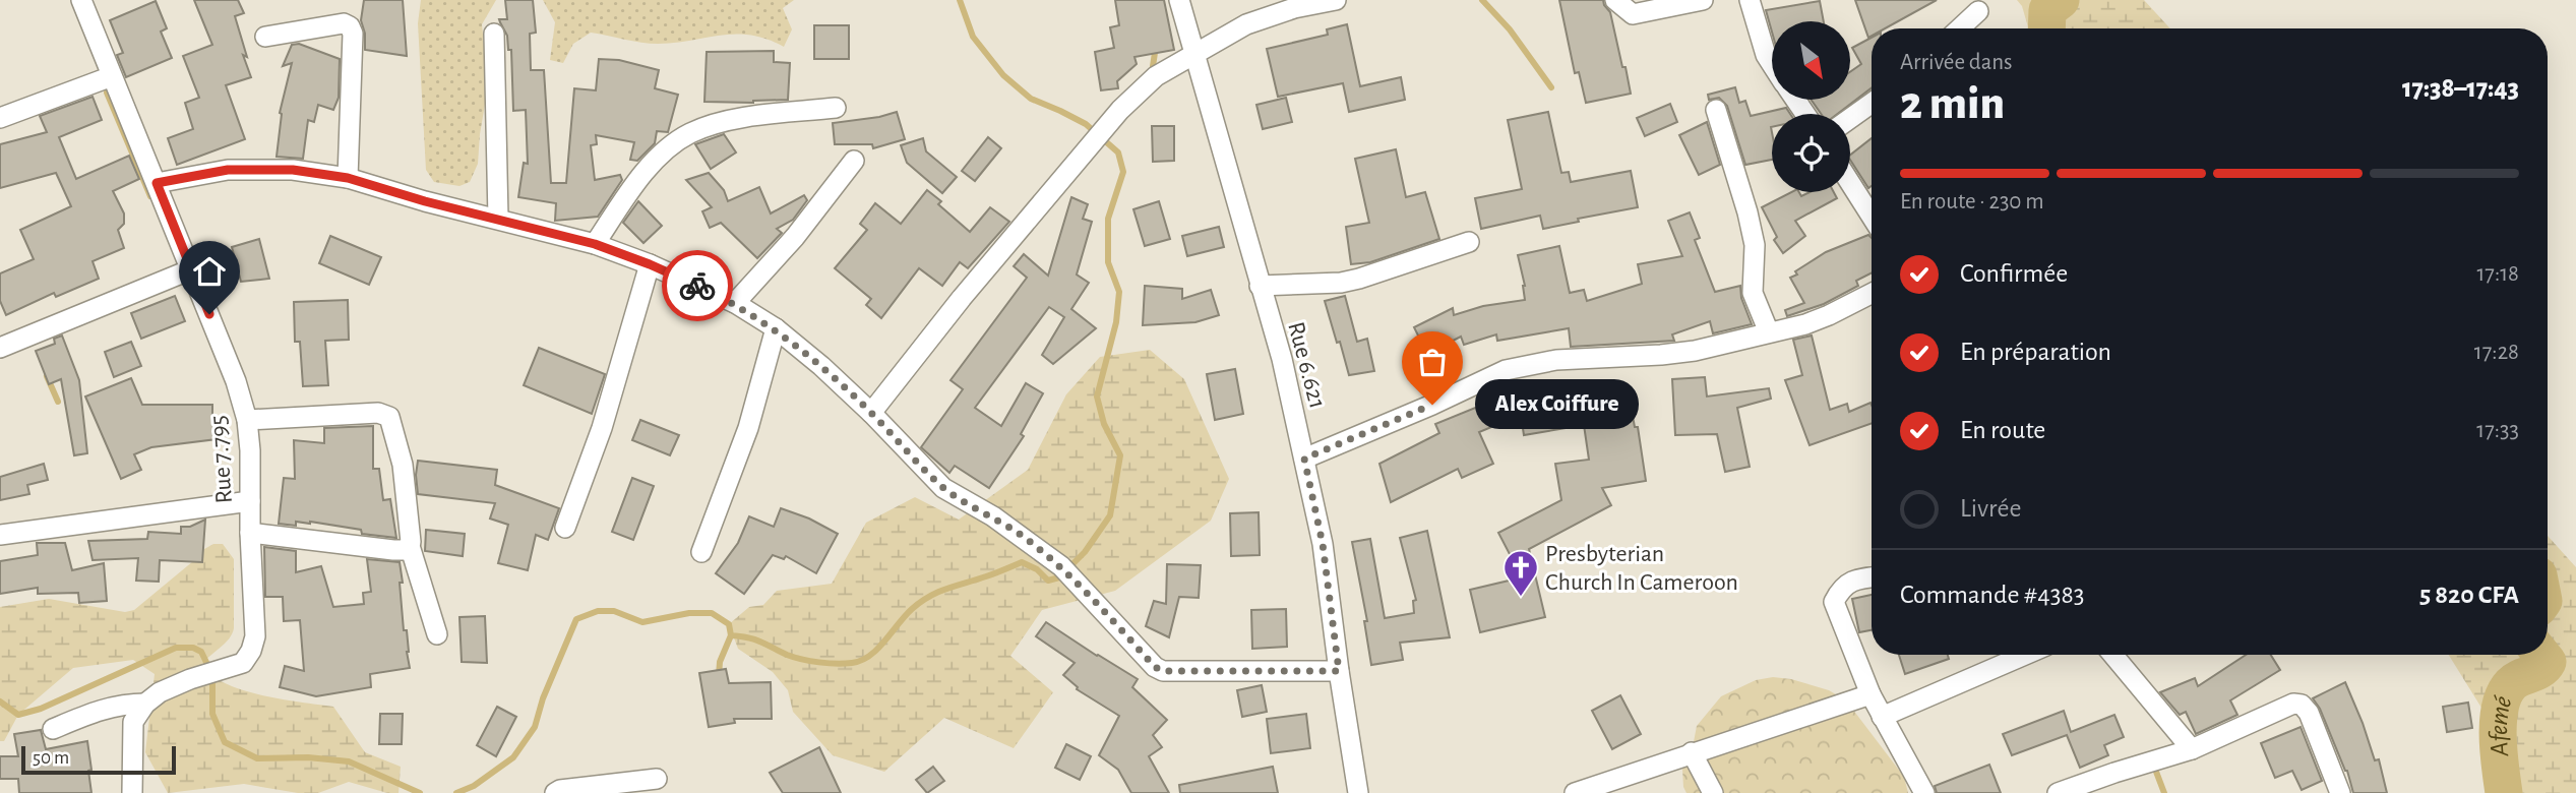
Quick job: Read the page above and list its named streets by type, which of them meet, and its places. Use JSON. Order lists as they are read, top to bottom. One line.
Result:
{"streets":{"street":["Rue 6.621","Rue 7.795"]},"water":["Afemé"],"places":{"other":["Alex Coiffure"],"church":["Presbyterian Church In Cameroon"]},"scale_bar":"50 m","north":"bottom right","page":{"heading":["2 min","Arrivée dans","17:38–17:43"],"panel":["Commande #4383","5 820 CFA"],"bar":"En route · 230 m","list":[["Confirmée","17:18"],["En préparation","17:28"],["En route","17:33"],"Livrée"],"bubble":"Alex Coiffure","scale":"50 m"}}
